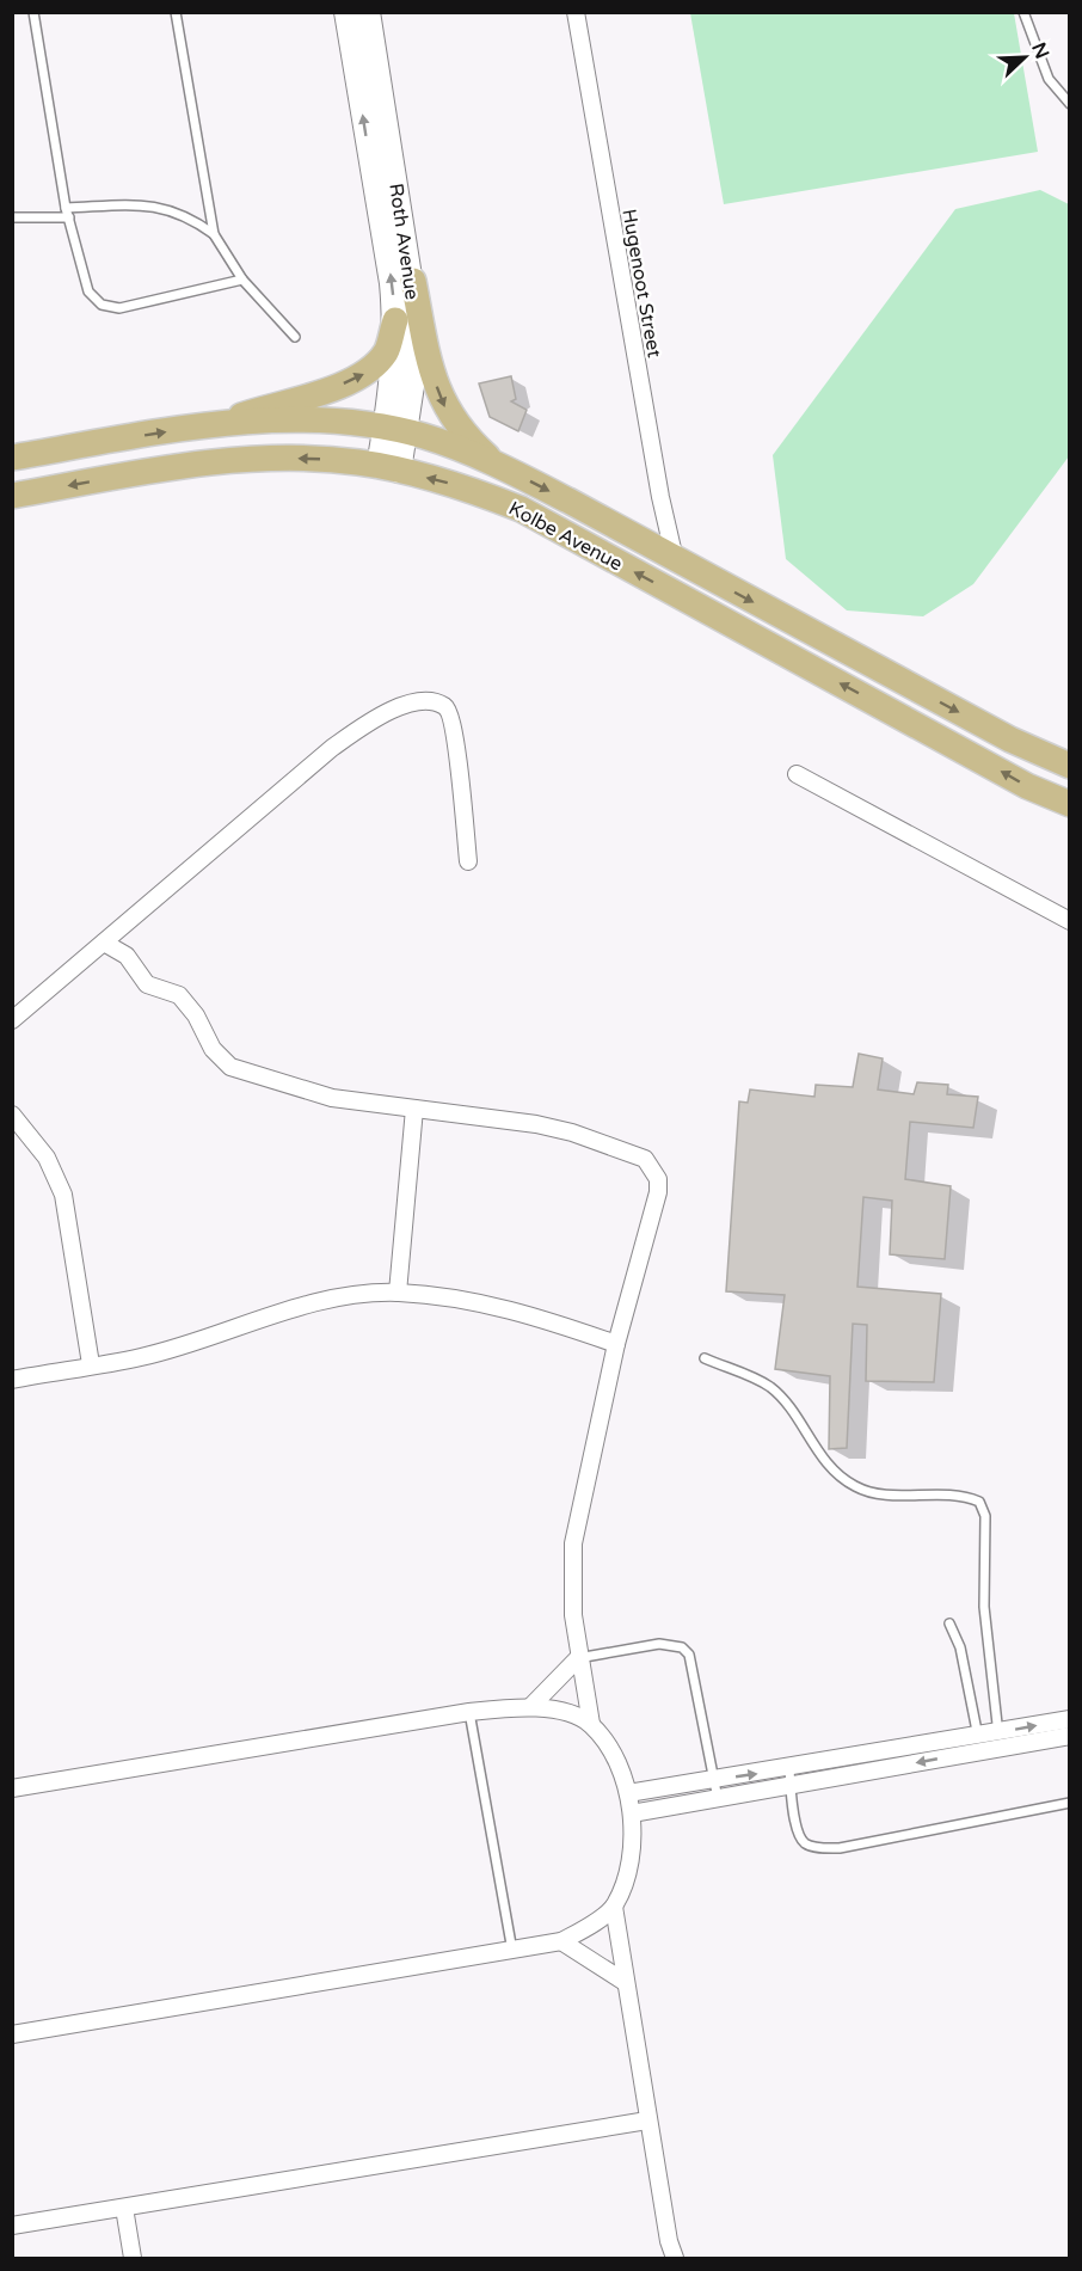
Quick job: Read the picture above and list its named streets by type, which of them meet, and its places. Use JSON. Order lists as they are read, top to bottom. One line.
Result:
{"streets":{"main road":["Kolbe Avenue"],"street":["Roth Avenue","Hugenoot Street"]},"crossings":[["Roth Avenue","Kolbe Avenue"],["Hugenoot Street","Kolbe Avenue"]],"north":"top right"}
